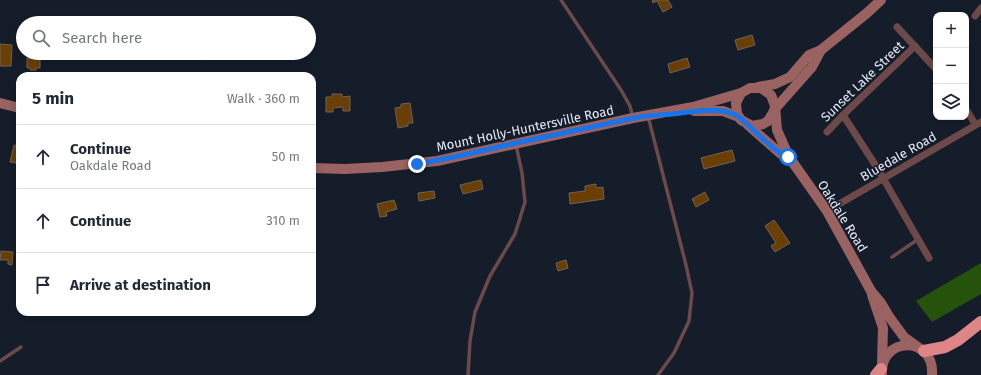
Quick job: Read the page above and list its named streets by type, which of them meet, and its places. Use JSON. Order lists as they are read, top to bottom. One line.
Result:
{"streets":{"main road":["Mount Holly-Huntersville Road","Oakdale Road"],"street":["Sunset Lake Street","Bluedale Road"]},"crossings":[["Mount Holly-Huntersville Road","Oakdale Road"],["Bluedale Road","Oakdale Road"]],"page":{"map_buttons":["+","−"],"search":"Search here","heading":["5 min","Walk · 360 m"],"list":[["Continue","Oakdale Road","50 m"],["Continue","310 m"],"Arrive at destination"]}}
